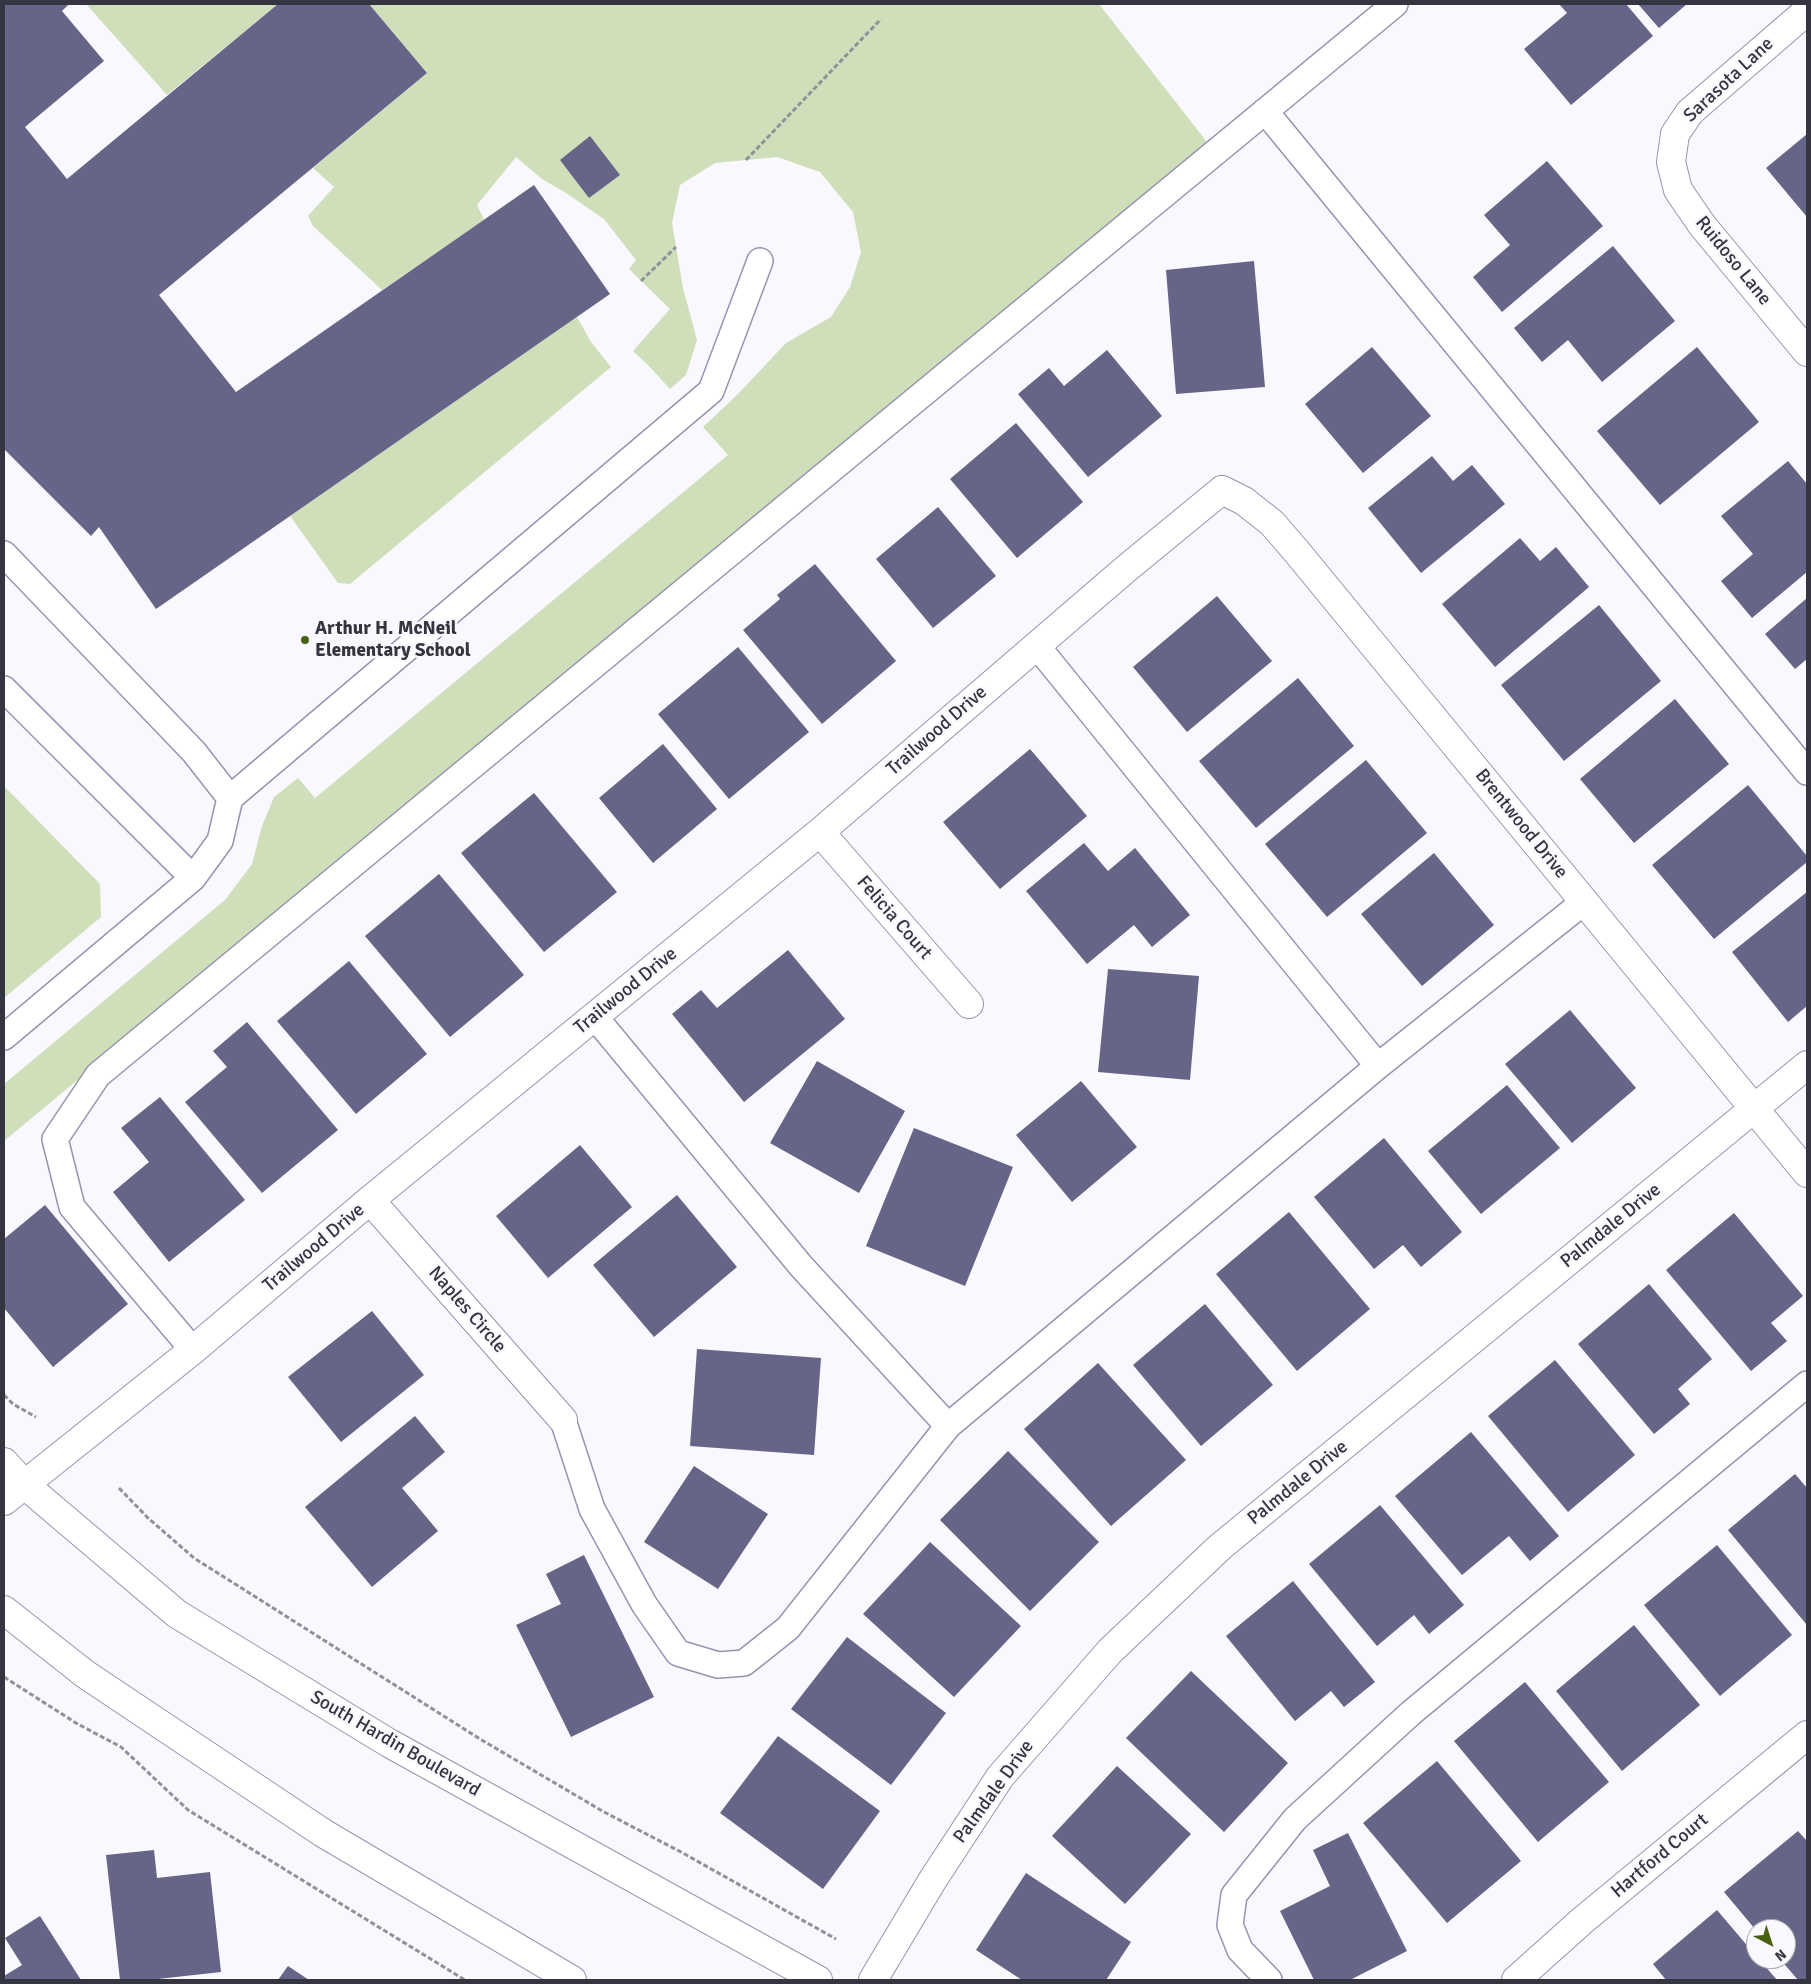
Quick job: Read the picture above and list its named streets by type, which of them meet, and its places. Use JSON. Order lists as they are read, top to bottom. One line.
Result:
{"streets":{"street":["Sarasota Lane","Ruidoso Lane","Trailwood Drive","Brentwood Drive","Felicia Court","Palmdale Drive","Naples Circle","South Hardin Boulevard","Hartford Court"]},"crossings":[["Sarasota Lane","Ruidoso Lane"],["Trailwood Drive","Brentwood Drive"],["Trailwood Drive","Felicia Court"],["Trailwood Drive","Naples Circle"],["Trailwood Drive","South Hardin Boulevard"],["Brentwood Drive","Palmdale Drive"]],"places":["Arthur H. McNeil Elementary School"],"north":"bottom right"}
